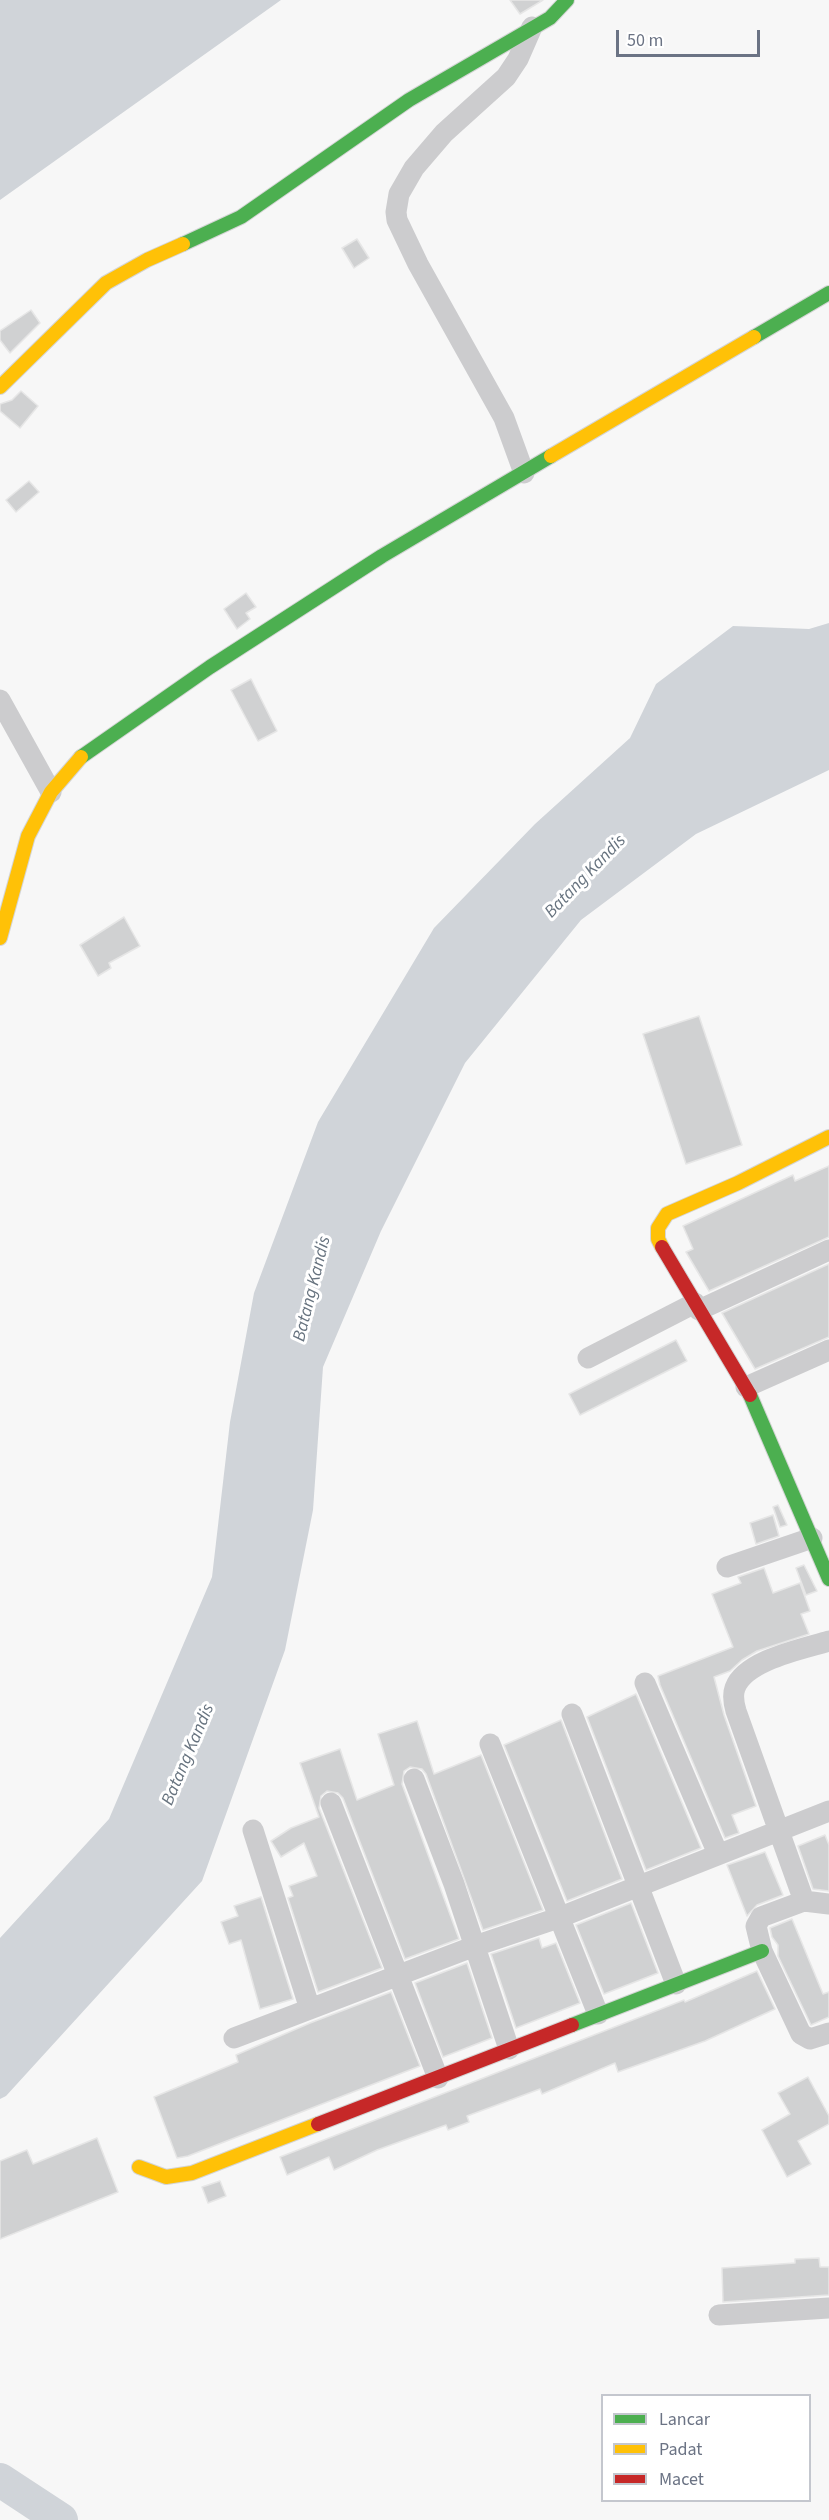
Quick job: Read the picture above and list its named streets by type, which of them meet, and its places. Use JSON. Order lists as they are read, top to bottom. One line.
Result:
{"water":["Batang Kandis"],"legend":["Lancar","Padat","Macet"],"scale_bar":"50 m"}
